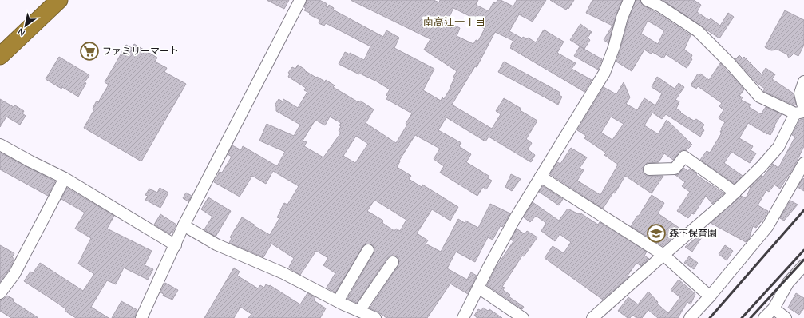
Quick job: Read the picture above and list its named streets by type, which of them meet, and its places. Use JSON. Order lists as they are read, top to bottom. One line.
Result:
{"districts":["南高江一丁目"],"places":{"supermarket":["ファミリーマート"],"school or university":["森下保育園"]},"north":"bottom left"}
